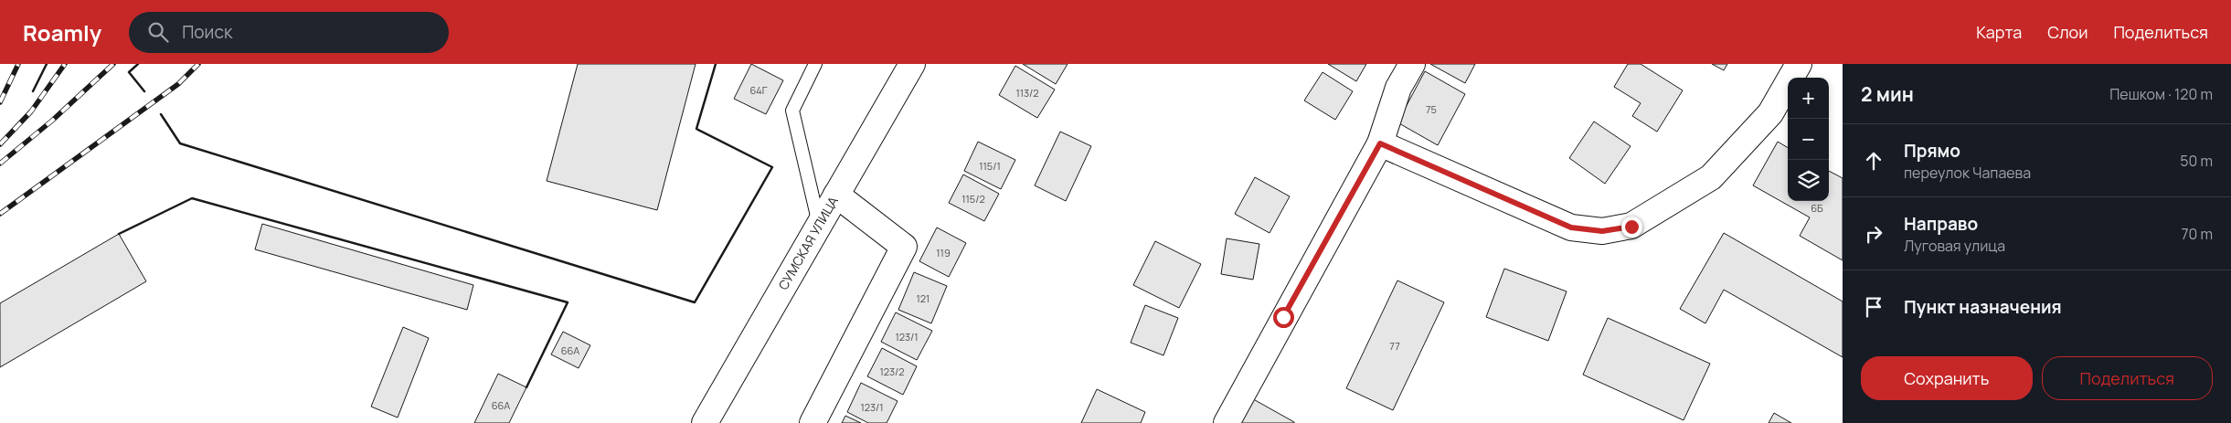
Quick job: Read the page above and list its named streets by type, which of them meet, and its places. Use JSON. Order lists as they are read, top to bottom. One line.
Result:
{"streets":{"street":["СУМСКАЯ УЛИЦА"]},"house_numbers":["64Г","113/2","75","115/1","115/2","6Б","119","121","123/1","77","66А","123/2","66А","123/1"],"page":{"header":"Roamly","search":"Поиск","nav":["Карта","Слои","Поделиться"],"heading":["2 мин","Пешком · 120 m"],"map_buttons":["+","−"],"list":[["Прямо","переулок Чапаева","50 m"],["Направо","Луговая улица","70 m"],"Пункт назначения"],"buttons":["Сохранить","Поделиться"]}}
